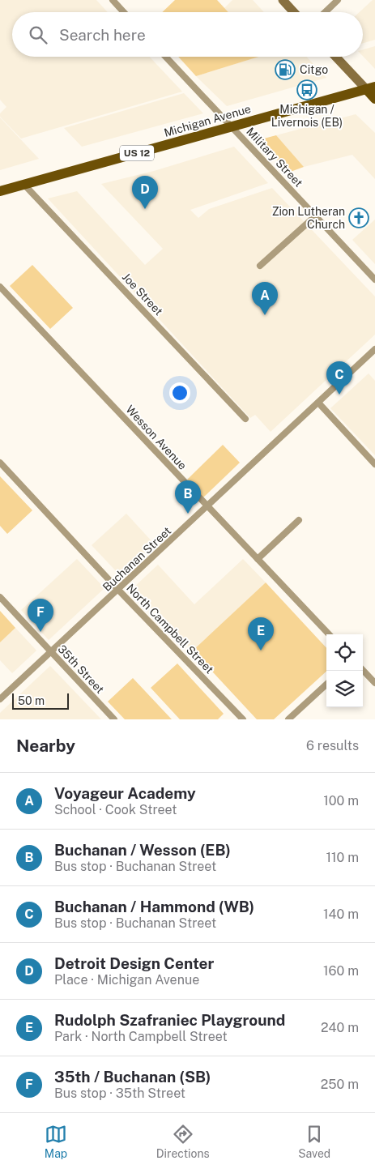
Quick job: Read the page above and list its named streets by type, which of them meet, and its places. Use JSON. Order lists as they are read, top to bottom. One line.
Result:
{"streets":{"main road":["Michigan Avenue","US 12"],"street":["Military Street","Joe Street","Wesson Avenue","Buchanan Street","North Campbell Street","35th Street"]},"crossings":[["Michigan Avenue","Military Street"],["Michigan Avenue","Joe Street"],["Wesson Avenue","Buchanan Street"],["Buchanan Street","North Campbell Street"],["Buchanan Street","35th Street"]],"places":{"fuel station":["Citgo"],"bus stop":["Michigan / Livernois (EB)"],"church":["Zion Lutheran Church"]},"scale_bar":"50 m","page":{"search":"Search here","pins":["D","A","C","B","F","E"],"scale":"50 m","heading":["Nearby","6 results"],"list":[{"mark":"A","name":"Voyageur Academy","note":"School · Cook Street","value":"100 m"},{"mark":"B","name":"Buchanan / Wesson (EB)","note":"Bus stop · Buchanan Street","value":"110 m"},{"mark":"C","name":"Buchanan / Hammond (WB)","note":"Bus stop · Buchanan Street","value":"140 m"},{"mark":"D","name":"Detroit Design Center","note":"Place · Michigan Avenue","value":"160 m"},{"mark":"E","name":"Rudolph Szafraniec Playground","note":"Park · North Campbell Street","value":"240 m"},{"mark":"F","name":"35th / Buchanan (SB)","note":"Bus stop · 35th Street","value":"250 m"}],"nav":["Map","Directions","Saved"]}}
